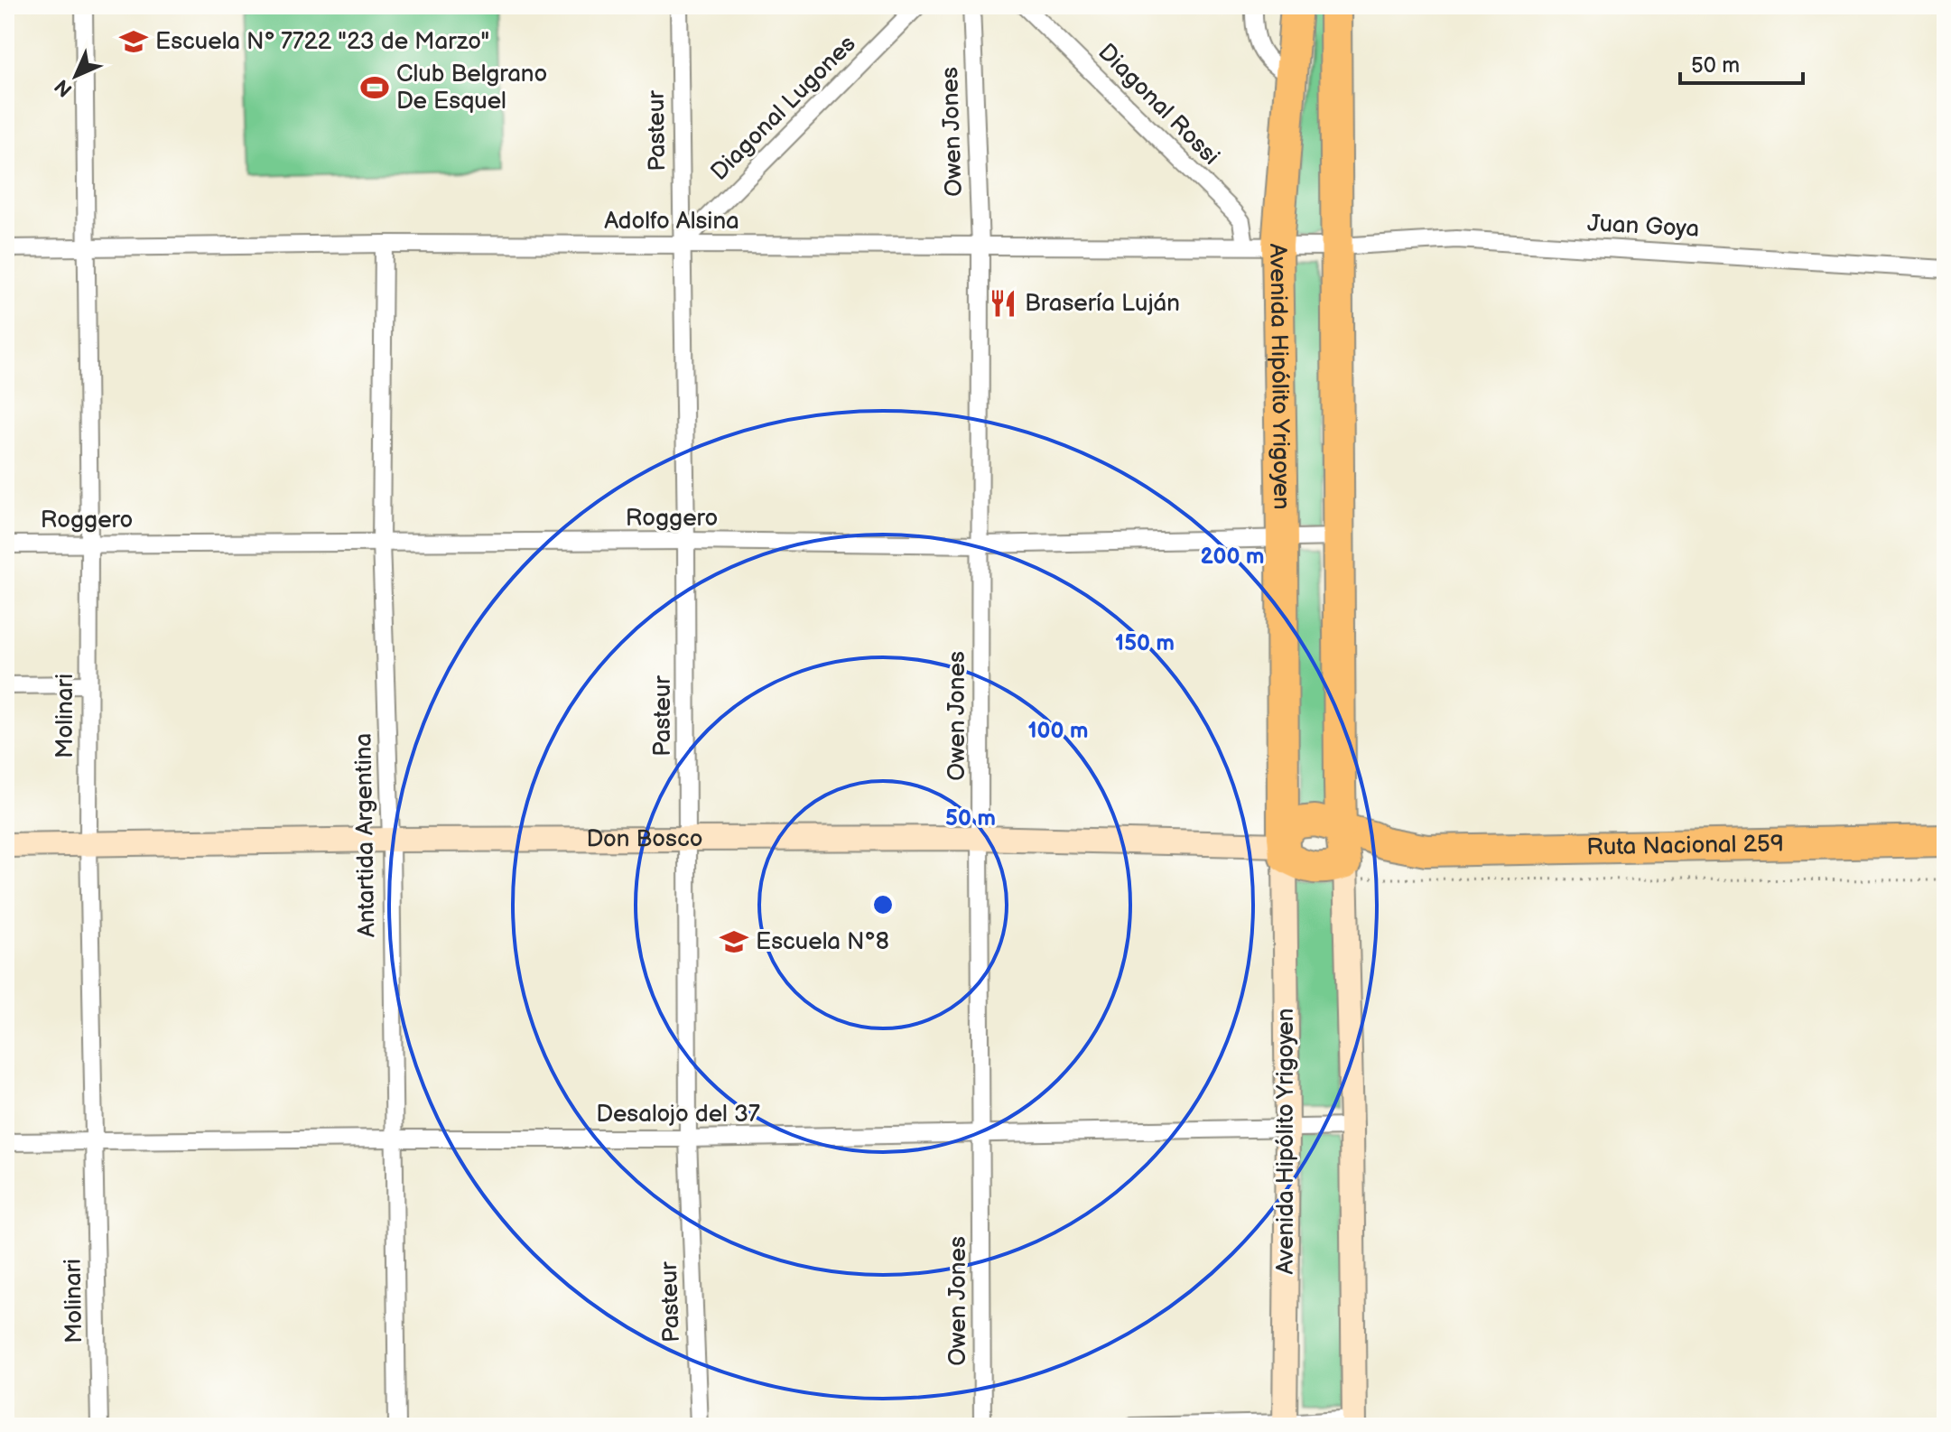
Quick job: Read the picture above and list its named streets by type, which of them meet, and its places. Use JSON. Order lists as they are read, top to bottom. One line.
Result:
{"streets":{"highway":["Avenida Hipólito Yrigoyen","Ruta Nacional 259"],"street":["Diagonal Rossi","Diagonal Lugones","Pasteur","Owen Jones","Adolfo Alsina","Juan Goya","Roggero","Molinari","Antartida Argentina","Don Bosco","Desalojo del 37"]},"crossings":[["Diagonal Rossi","Adolfo Alsina"],["Diagonal Lugones","Pasteur"],["Diagonal Lugones","Adolfo Alsina"],["Pasteur","Adolfo Alsina"],["Pasteur","Roggero"],["Pasteur","Don Bosco"],["Pasteur","Desalojo del 37"],["Owen Jones","Adolfo Alsina"],["Owen Jones","Roggero"],["Owen Jones","Don Bosco"],["Owen Jones","Desalojo del 37"],["Adolfo Alsina","Juan Goya"],["Adolfo Alsina","Avenida Hipólito Yrigoyen"],["Adolfo Alsina","Molinari"],["Adolfo Alsina","Antartida Argentina"],["Avenida Hipólito Yrigoyen","Roggero"],["Avenida Hipólito Yrigoyen","Don Bosco"],["Avenida Hipólito Yrigoyen","Ruta Nacional 259"],["Avenida Hipólito Yrigoyen","Desalojo del 37"],["Roggero","Molinari"],["Roggero","Antartida Argentina"],["Molinari","Don Bosco"],["Molinari","Desalojo del 37"],["Antartida Argentina","Don Bosco"],["Antartida Argentina","Desalojo del 37"],["Don Bosco","Ruta Nacional 259"]],"places":{"school or university":["Escuela N° 7722 \"23 de Marzo\"","Escuela N°8"],"sports":["Club Belgrano De Esquel"],"restaurant":["Brasería Luján"]},"scale_bar":"50 m","north":"bottom left","rings":["200 m","150 m","100 m","50 m"]}
